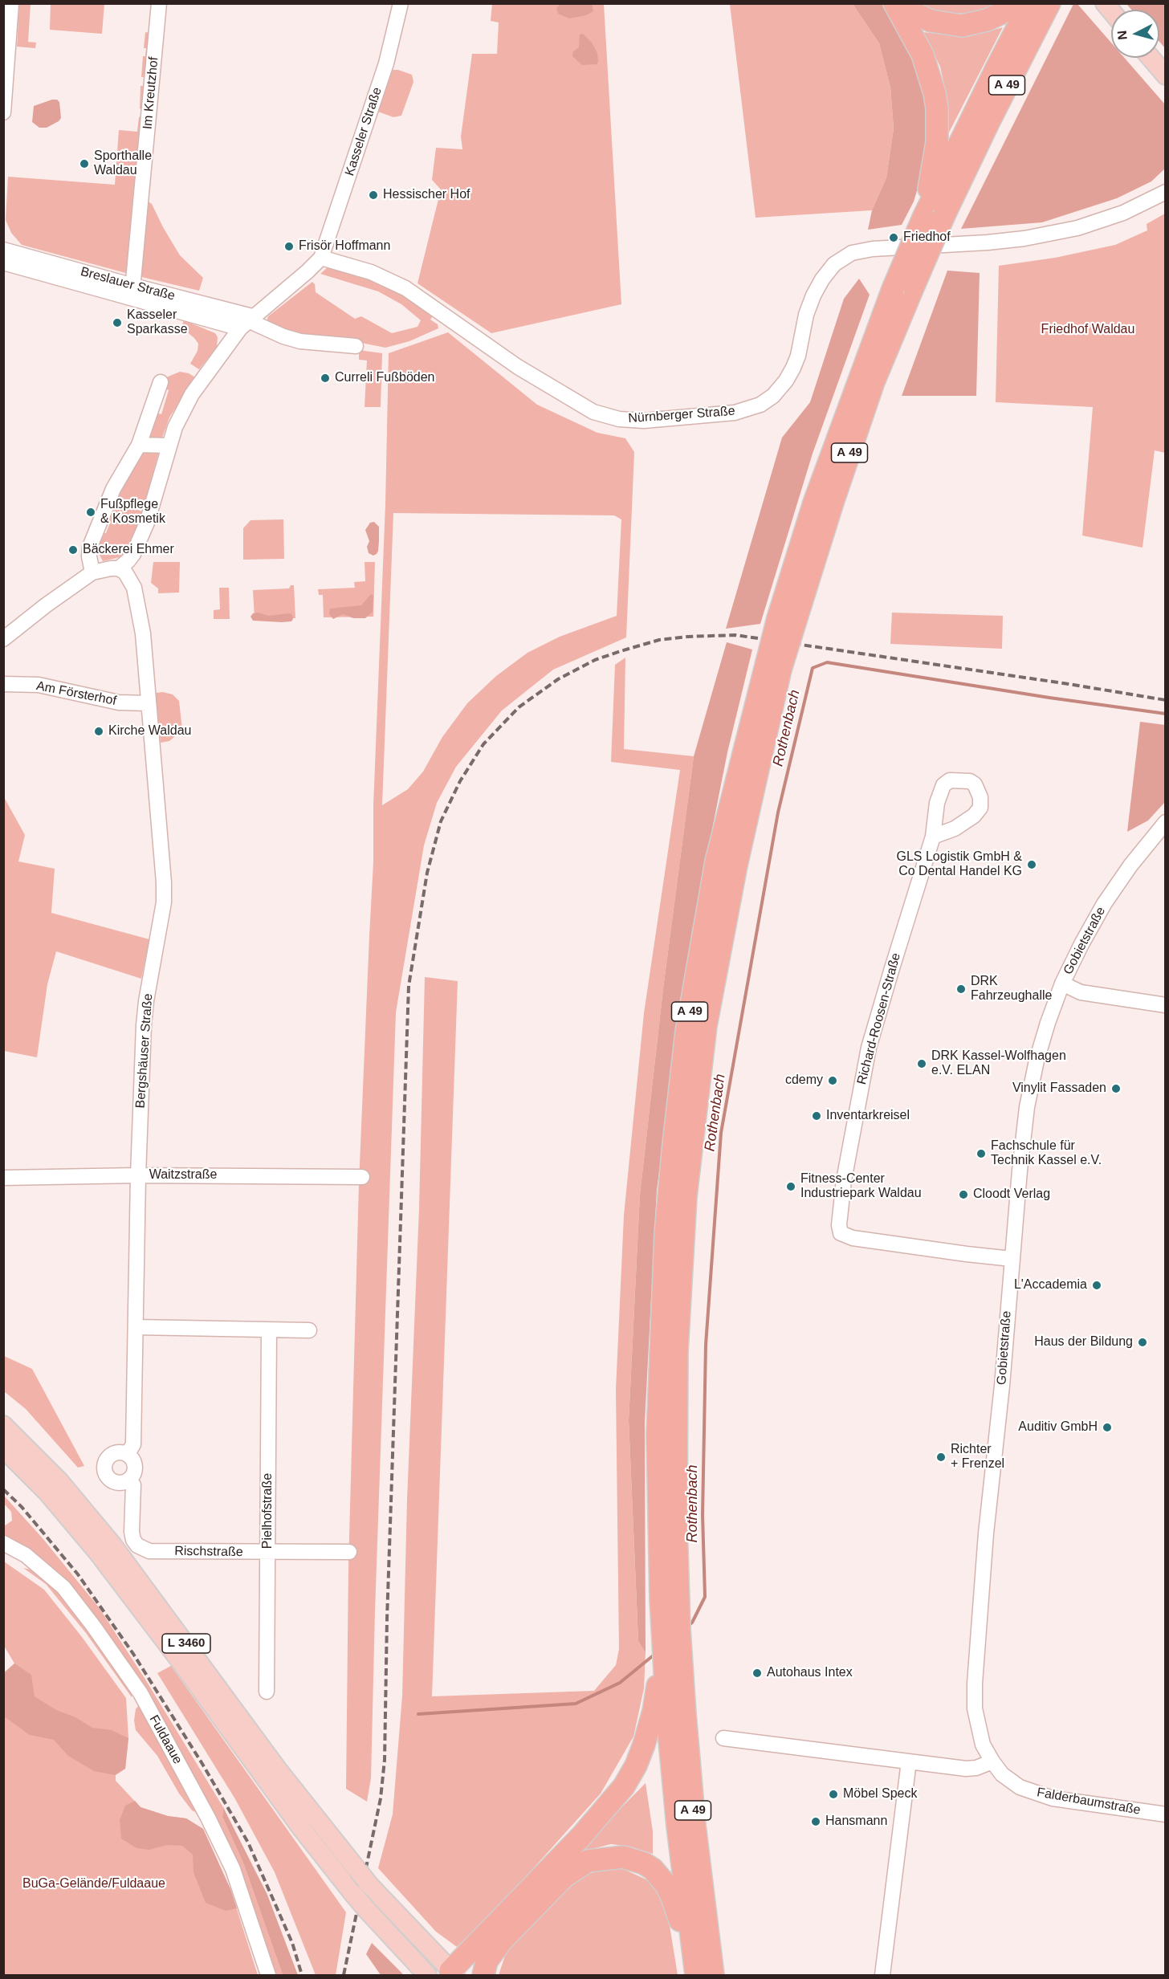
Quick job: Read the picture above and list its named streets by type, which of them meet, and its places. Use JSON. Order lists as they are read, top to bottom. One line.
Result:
{"streets":{"highway":["A 49"],"main road":["L 3460"],"street":["Im Kreutzhof","Kasseler Straße","Breslauer Straße","Nürnberger Straße","Am Försterhof","Gobietstraße","Richard-Roosen-Straße","Bergshäuser Straße","Waitzstraße","Pielhofstraße","Rischstraße","Fuldaaue","Falderbaumstraße"]},"crossings":[["Im Kreutzhof","Breslauer Straße"],["Kasseler Straße","Nürnberger Straße"],["Am Försterhof","Bergshäuser Straße"],["Gobietstraße","Richard-Roosen-Straße"],["Gobietstraße","Falderbaumstraße"],["Bergshäuser Straße","Waitzstraße"],["Bergshäuser Straße","Rischstraße"],["Pielhofstraße","Rischstraße"]],"water":["Rothenbach"],"parks":["Friedhof Waldau","BuGa-Gelände/Fuldaaue"],"places":["Sporthalle Waldau","Hessischer Hof","Friedhof","Frisör Hoffmann","Kasseler Sparkasse","Curreli Fußböden","Fußpflege & Kosmetik","Bäckerei Ehmer","Kirche Waldau","GLS Logistik GmbH & Co Dental Handel KG","DRK Fahrzeughalle","DRK Kassel-Wolfhagen e.V. ELAN","cdemy","Vinylit Fassaden","Inventarkreisel","Fachschule für Technik Kassel e.V.","Fitness-Center Industriepark Waldau","Cloodt Verlag","L'Accademia","Haus der Bildung","Auditiv GmbH","Richter + Frenzel","Autohaus Intex","Möbel Speck","Hansmann"],"north":"left"}
